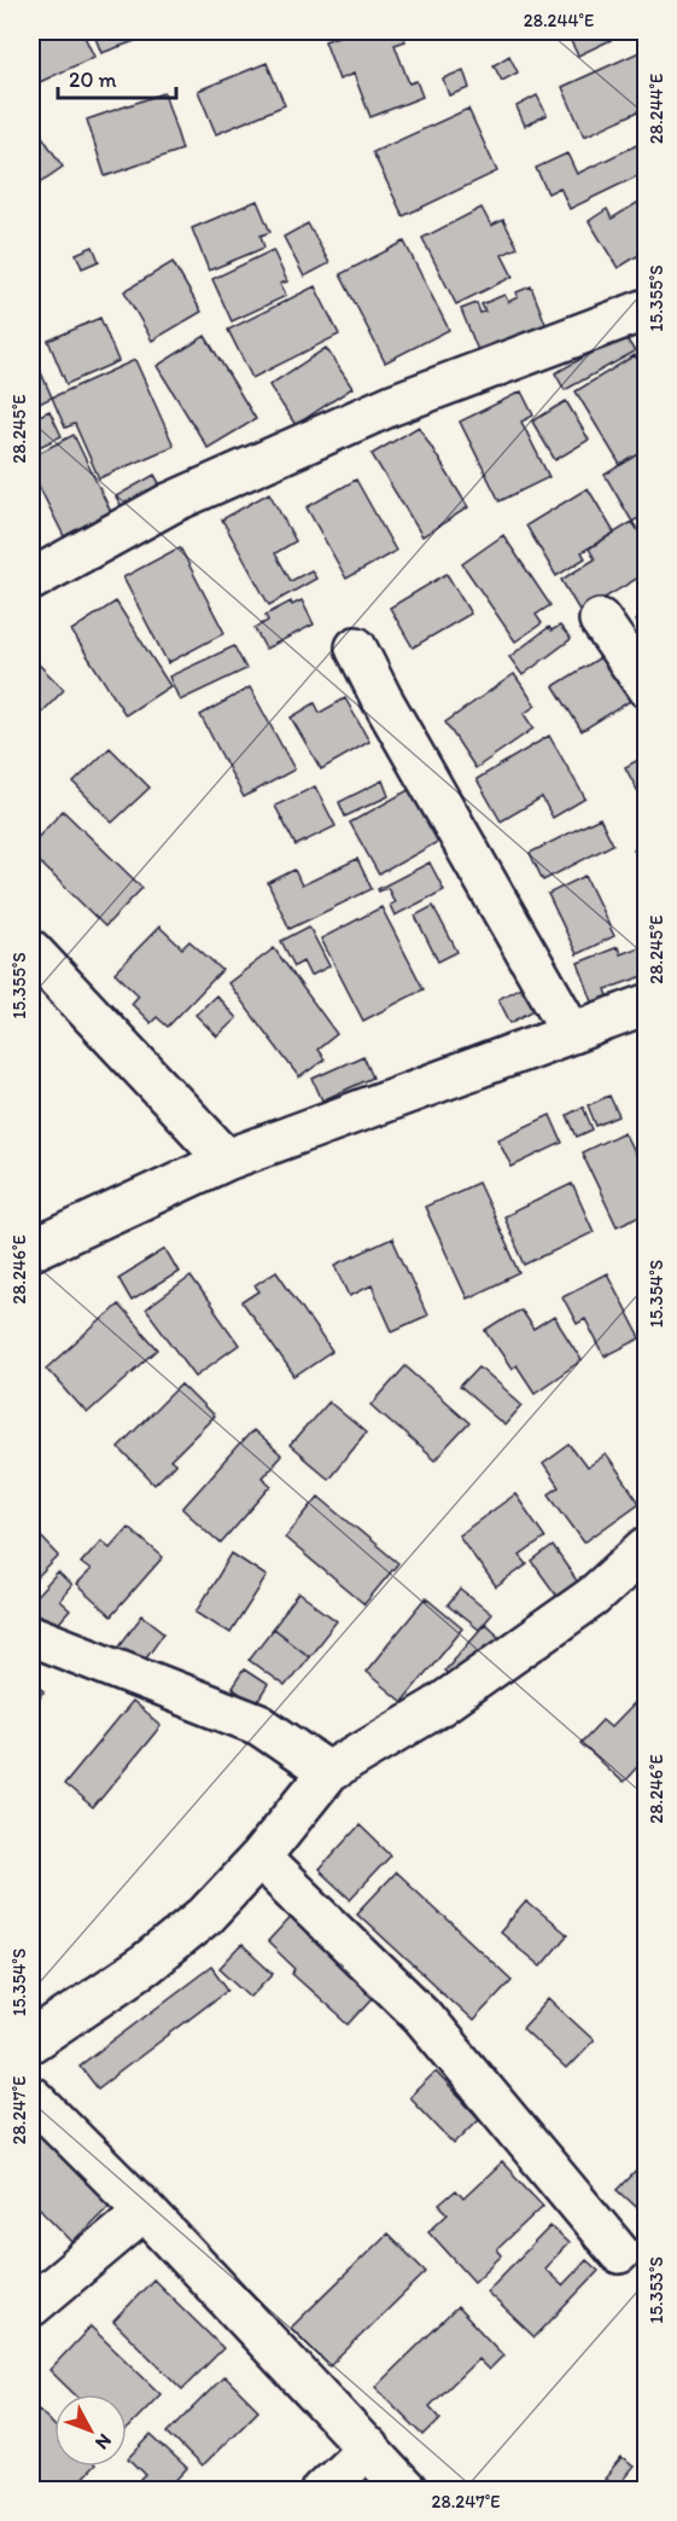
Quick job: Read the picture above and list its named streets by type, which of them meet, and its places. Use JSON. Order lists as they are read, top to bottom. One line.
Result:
{"scale_bar":"20 m","north":"bottom right","coordinates":["28.244°E","15.355°S","28.245°E","28.246°E","15.354°S","28.247°E","15.353°S"]}
